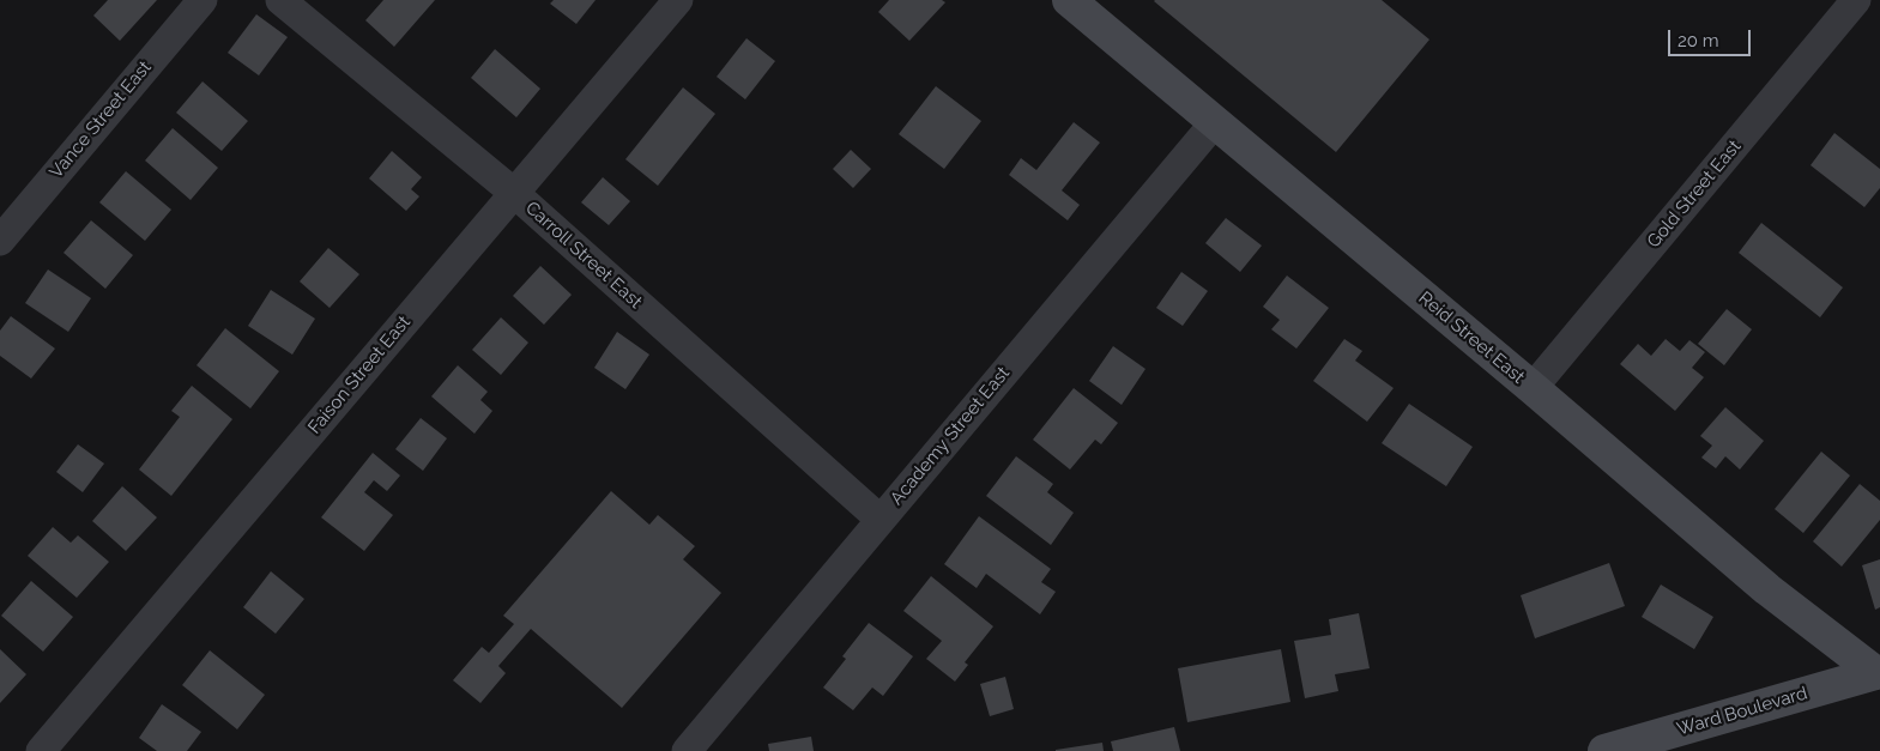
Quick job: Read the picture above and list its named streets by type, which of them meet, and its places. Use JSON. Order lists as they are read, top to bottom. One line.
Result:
{"streets":{"street":["Vance Street East","Gold Street East","Carroll Street East","Reid Street East","Faison Street East","Academy Street East","Ward Boulevard"]},"crossings":[["Gold Street East","Reid Street East"],["Carroll Street East","Faison Street East"],["Carroll Street East","Academy Street East"],["Reid Street East","Academy Street East"],["Reid Street East","Ward Boulevard"]],"scale_bar":"20 m"}
